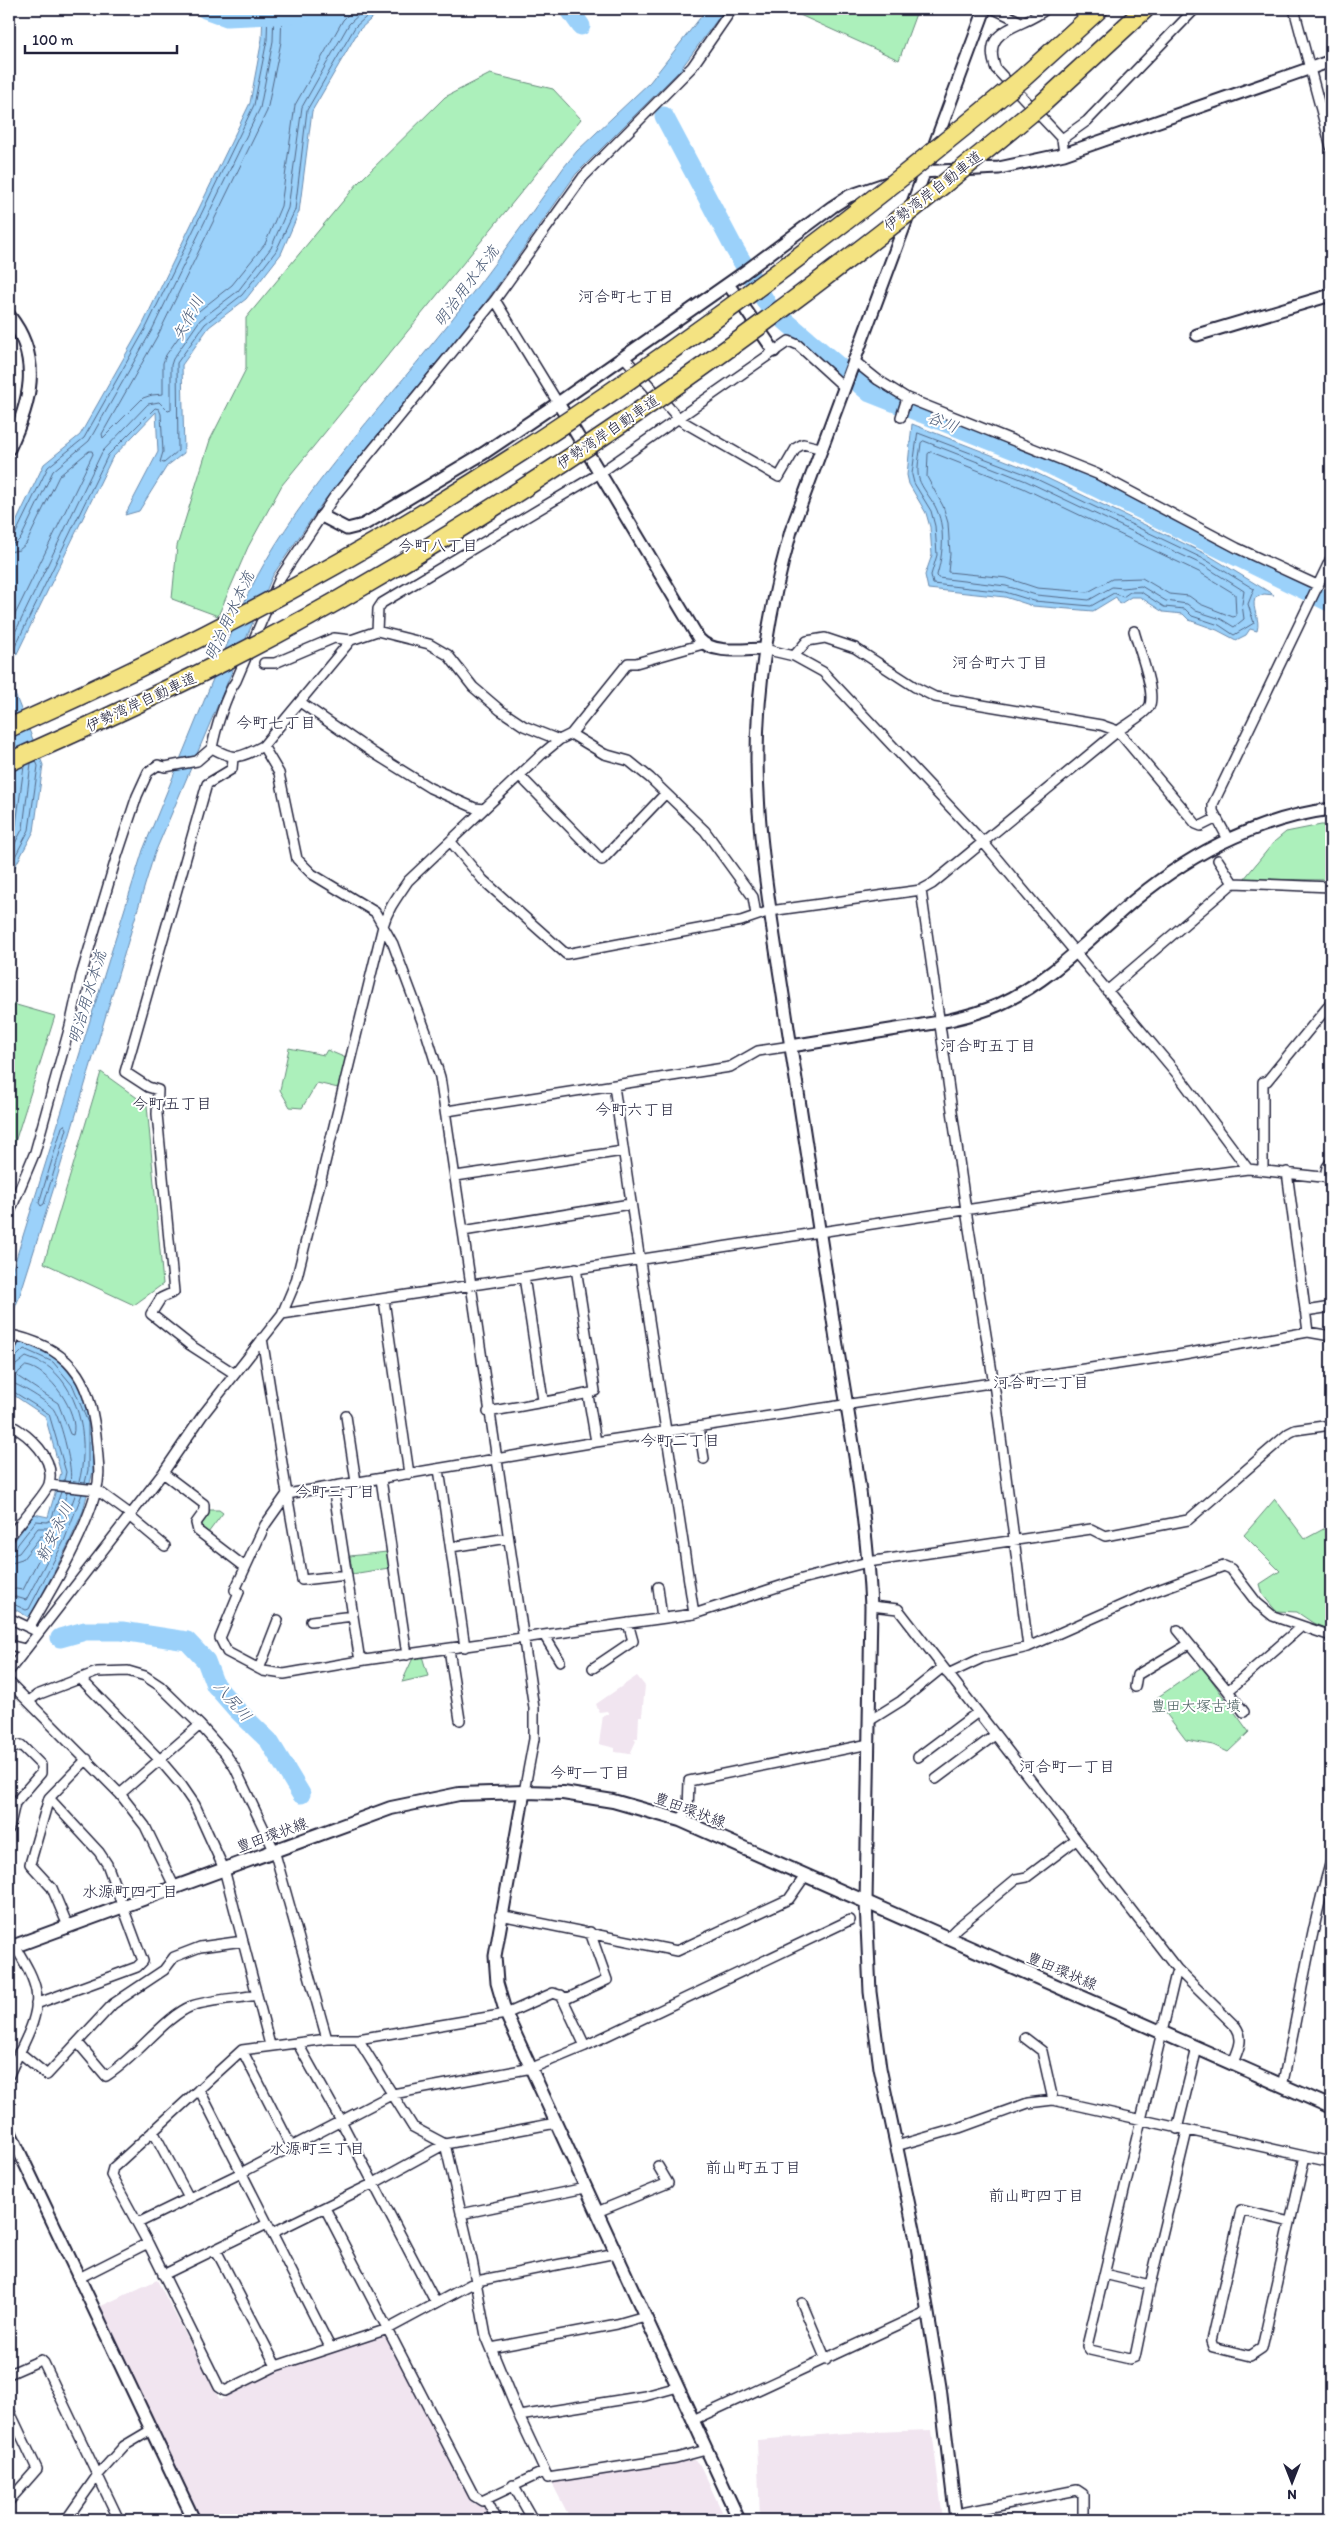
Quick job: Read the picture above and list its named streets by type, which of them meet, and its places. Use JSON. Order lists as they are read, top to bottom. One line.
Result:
{"streets":{"highway":["伊勢湾岸自動車道"],"main road":["豊田環状線"]},"districts":["河合町七丁目","今町八丁目","河合町六丁目","今町七丁目","河合町五丁目","今町五丁目","今町六丁目","河合町二丁目","今町二丁目","今町三丁目","河合町一丁目","今町一丁目","水源町四丁目","水源町三丁目","前山町五丁目","前山町四丁目"],"water":["明治用水本流","矢作川","谷川","新安永川","八尻川"],"parks":["豊田大塚古墳"],"scale_bar":"100 m","north":"bottom"}
